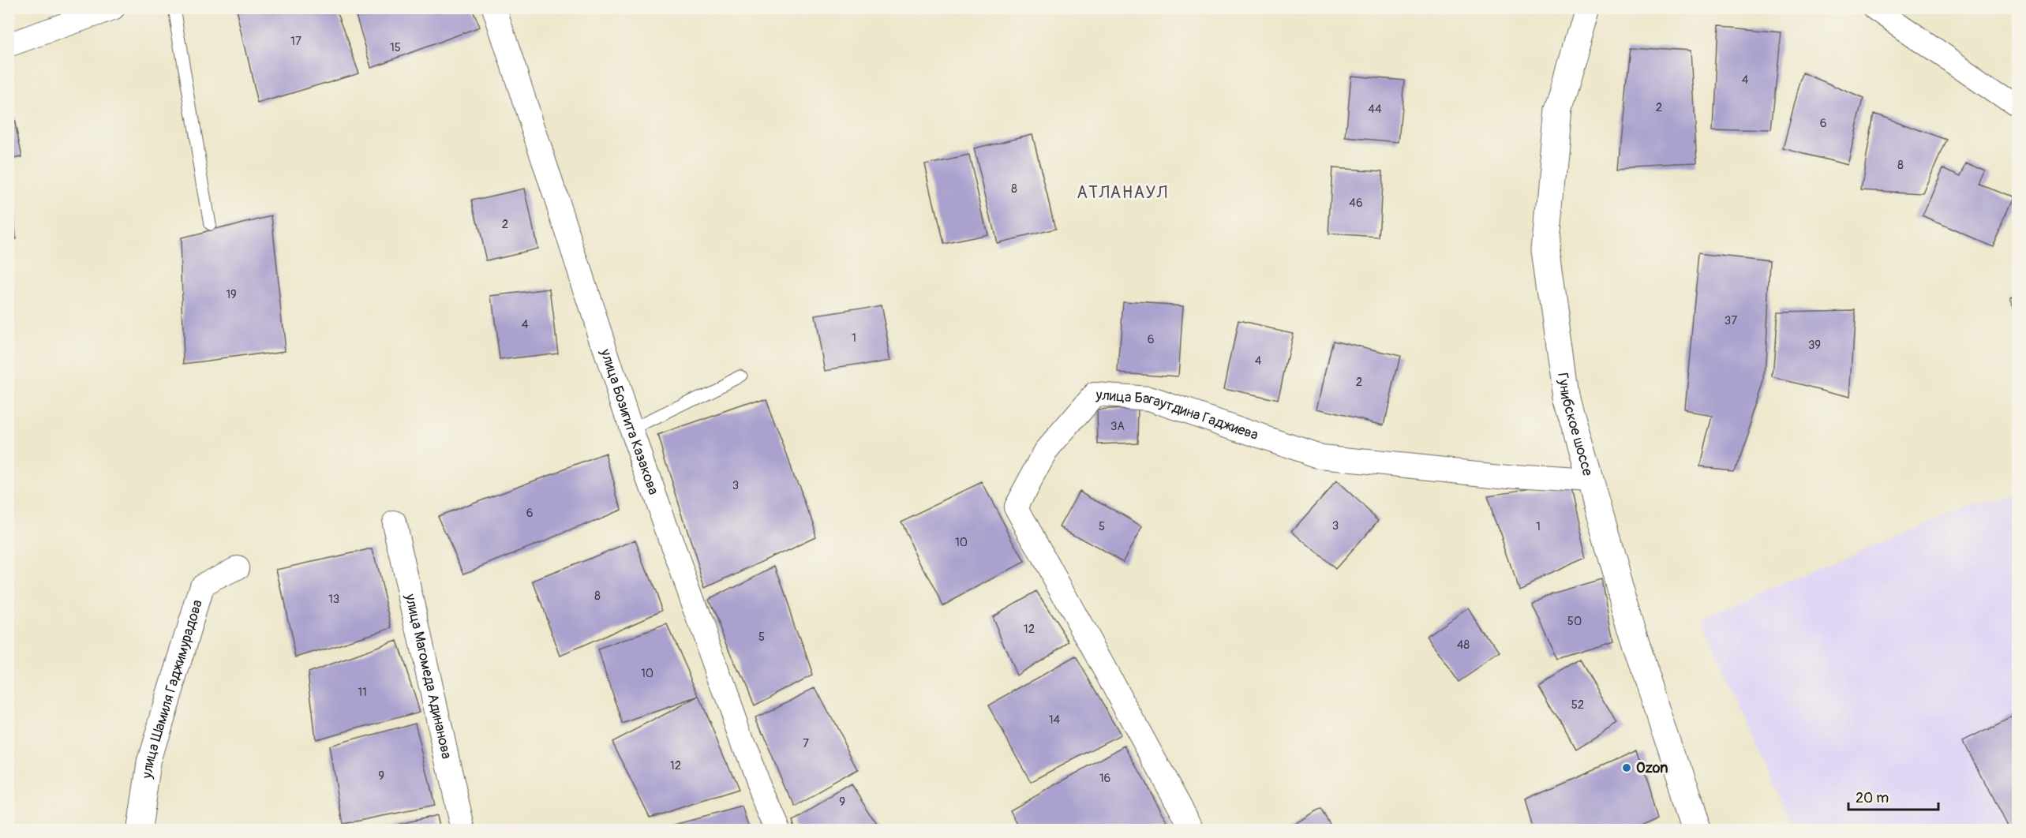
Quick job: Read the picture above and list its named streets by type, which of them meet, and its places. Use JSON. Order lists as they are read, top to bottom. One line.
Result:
{"streets":{"main road":["Гунибское шоссе"],"street":["улица Багаутдина Гаджиева","улица Бозигита Казакова","улица Магомеда Адинанова","улица Шамиля Гаджимурадова"]},"crossings":[["улица Багаутдина Гаджиева","Гунибское шоссе"]],"districts":["АТЛАНАУЛ"],"places":["Ozon"],"house_numbers":["17","15","4","2","44","6","8","8","46","2","19","37","4","1","6","39","4","2","3А","3","6","3","5","1","10","8","13","50","12","5","48","10","11","52","14","7","12","9","16","9"],"scale_bar":"20 m"}
